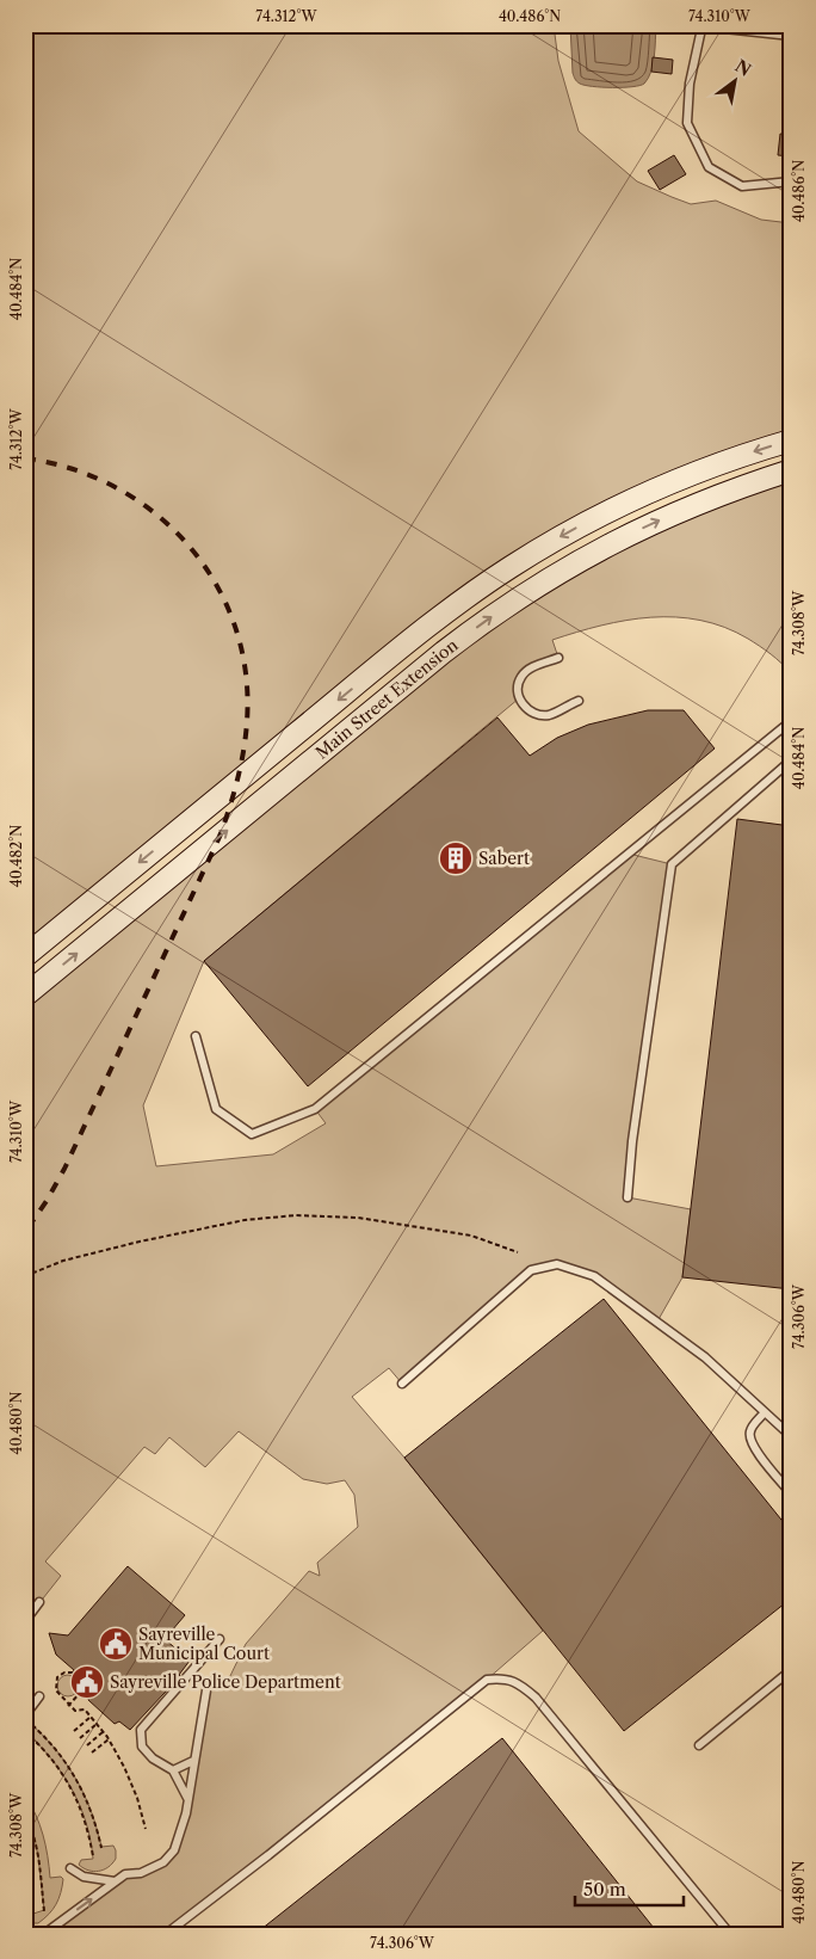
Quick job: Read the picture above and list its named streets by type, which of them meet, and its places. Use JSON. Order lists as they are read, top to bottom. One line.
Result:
{"streets":{"main road":["Main Street Extension"]},"places":{"building":["Sabert"],"public building":["Sayreville Municipal Court","Sayreville Police Department"]},"scale_bar":"50 m","north":"top right","coordinates":["74.312°W","40.486°N","74.310°W","40.484°N","74.308°W","40.482°N","74.306°W","40.480°N"]}
